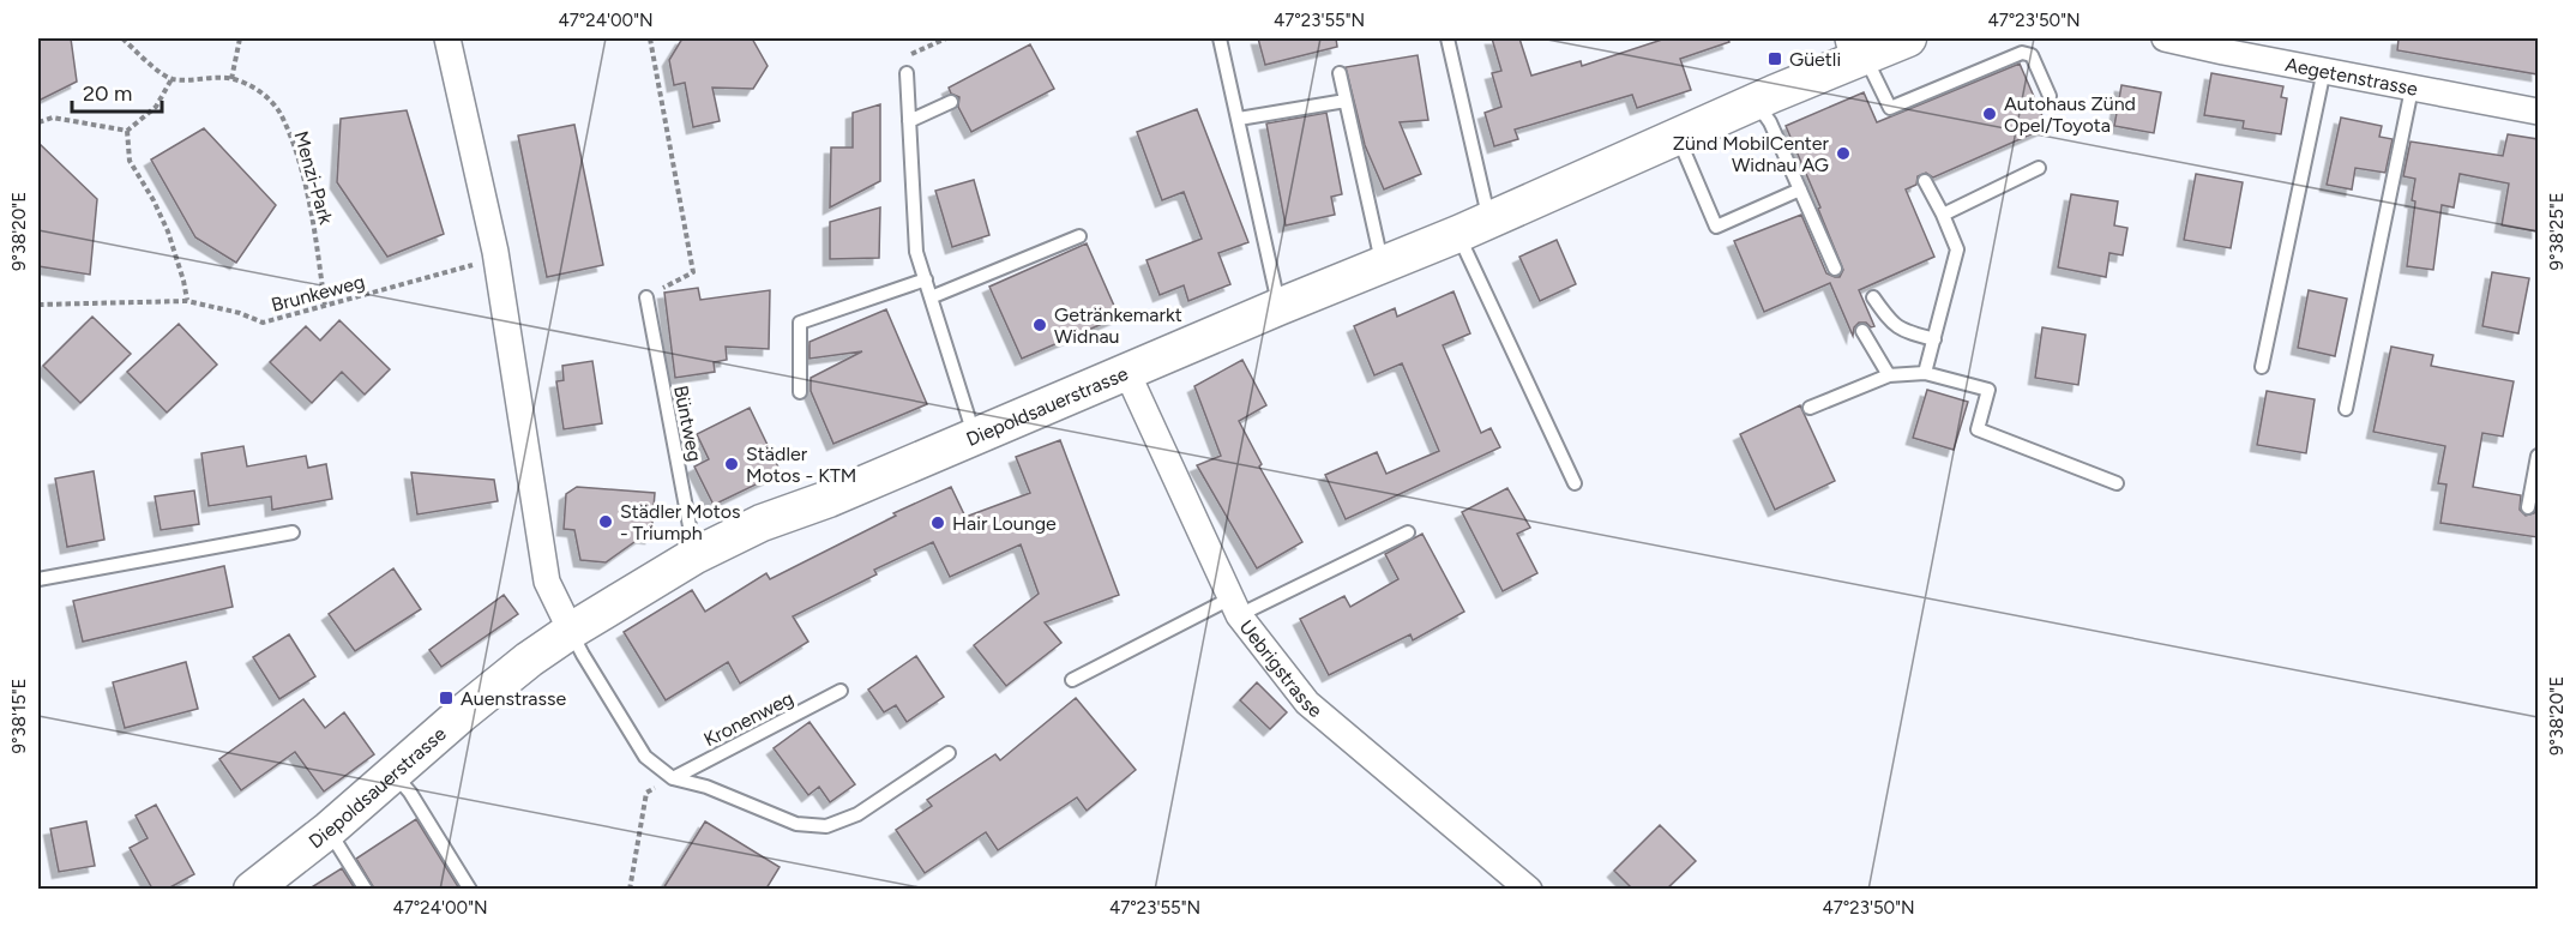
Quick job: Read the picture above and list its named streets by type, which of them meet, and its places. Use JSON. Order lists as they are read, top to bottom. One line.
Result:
{"streets":{"main road":["Diepoldsauerstrasse"],"street":["Aegetenstrasse","Uebrigstrasse"],"lane":["Büntweg","Kronenweg"],"path":["Menzi-Park","Brunkeweg"]},"crossings":[["Menzi-Park","Brunkeweg"],["Diepoldsauerstrasse","Büntweg"],["Diepoldsauerstrasse","Uebrigstrasse"]],"places":{"transit":["Güetli","Auenstrasse"],"other":["Autohaus Zünd Opel/Toyota","Zünd MobilCenter Widnau AG","Getränkemarkt Widnau","Städler Motos - KTM","Städler Motos - Triumph","Hair Lounge"]},"scale_bar":"20 m","coordinates":["47°24'00\"N","47°23'55\"N","47°23'50\"N","9°38'20\"E","9°38'25\"E","9°38'15\"E"]}
